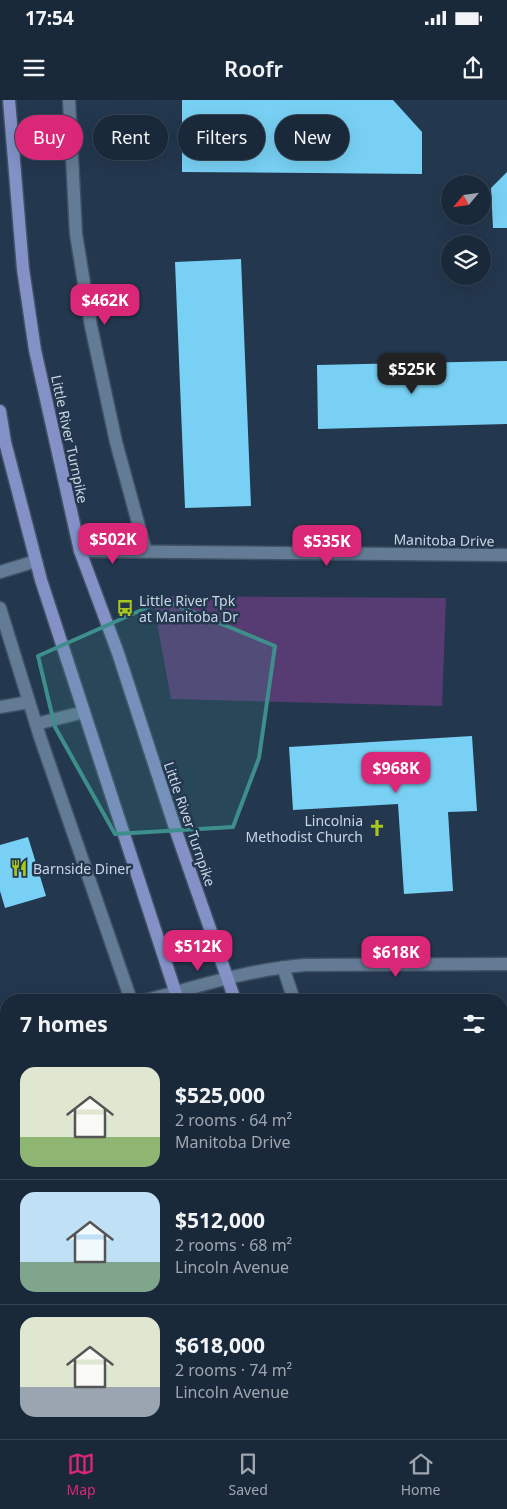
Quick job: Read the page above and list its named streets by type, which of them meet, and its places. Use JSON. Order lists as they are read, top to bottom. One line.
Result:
{"streets":{"main road":["Little River Turnpike"],"street":["Manitoba Drive"]},"crossings":[["Little River Turnpike","Manitoba Drive"]],"places":{"bus stop":["Little River Tpk at Manitoba Dr"],"church":["Lincolnia Methodist Church"],"restaurant":["Barnside Diner"]},"north":"bottom left","page":{"status":"17:54","header":"Roofr","chip":["Buy","Rent","Filters","New"],"price":["$462K","$525K","$502K","$535K","$968K","$512K","$618K"],"heading":"7 homes","list":[{"name":"$525,000","note":"2 rooms · 64 m² · Manitoba Drive"},{"name":"$512,000","note":"2 rooms · 68 m² · Lincoln Avenue"},{"name":"$618,000","note":"2 rooms · 74 m² · Lincoln Avenue"}],"tabs":["Map","Saved","Home"]}}
